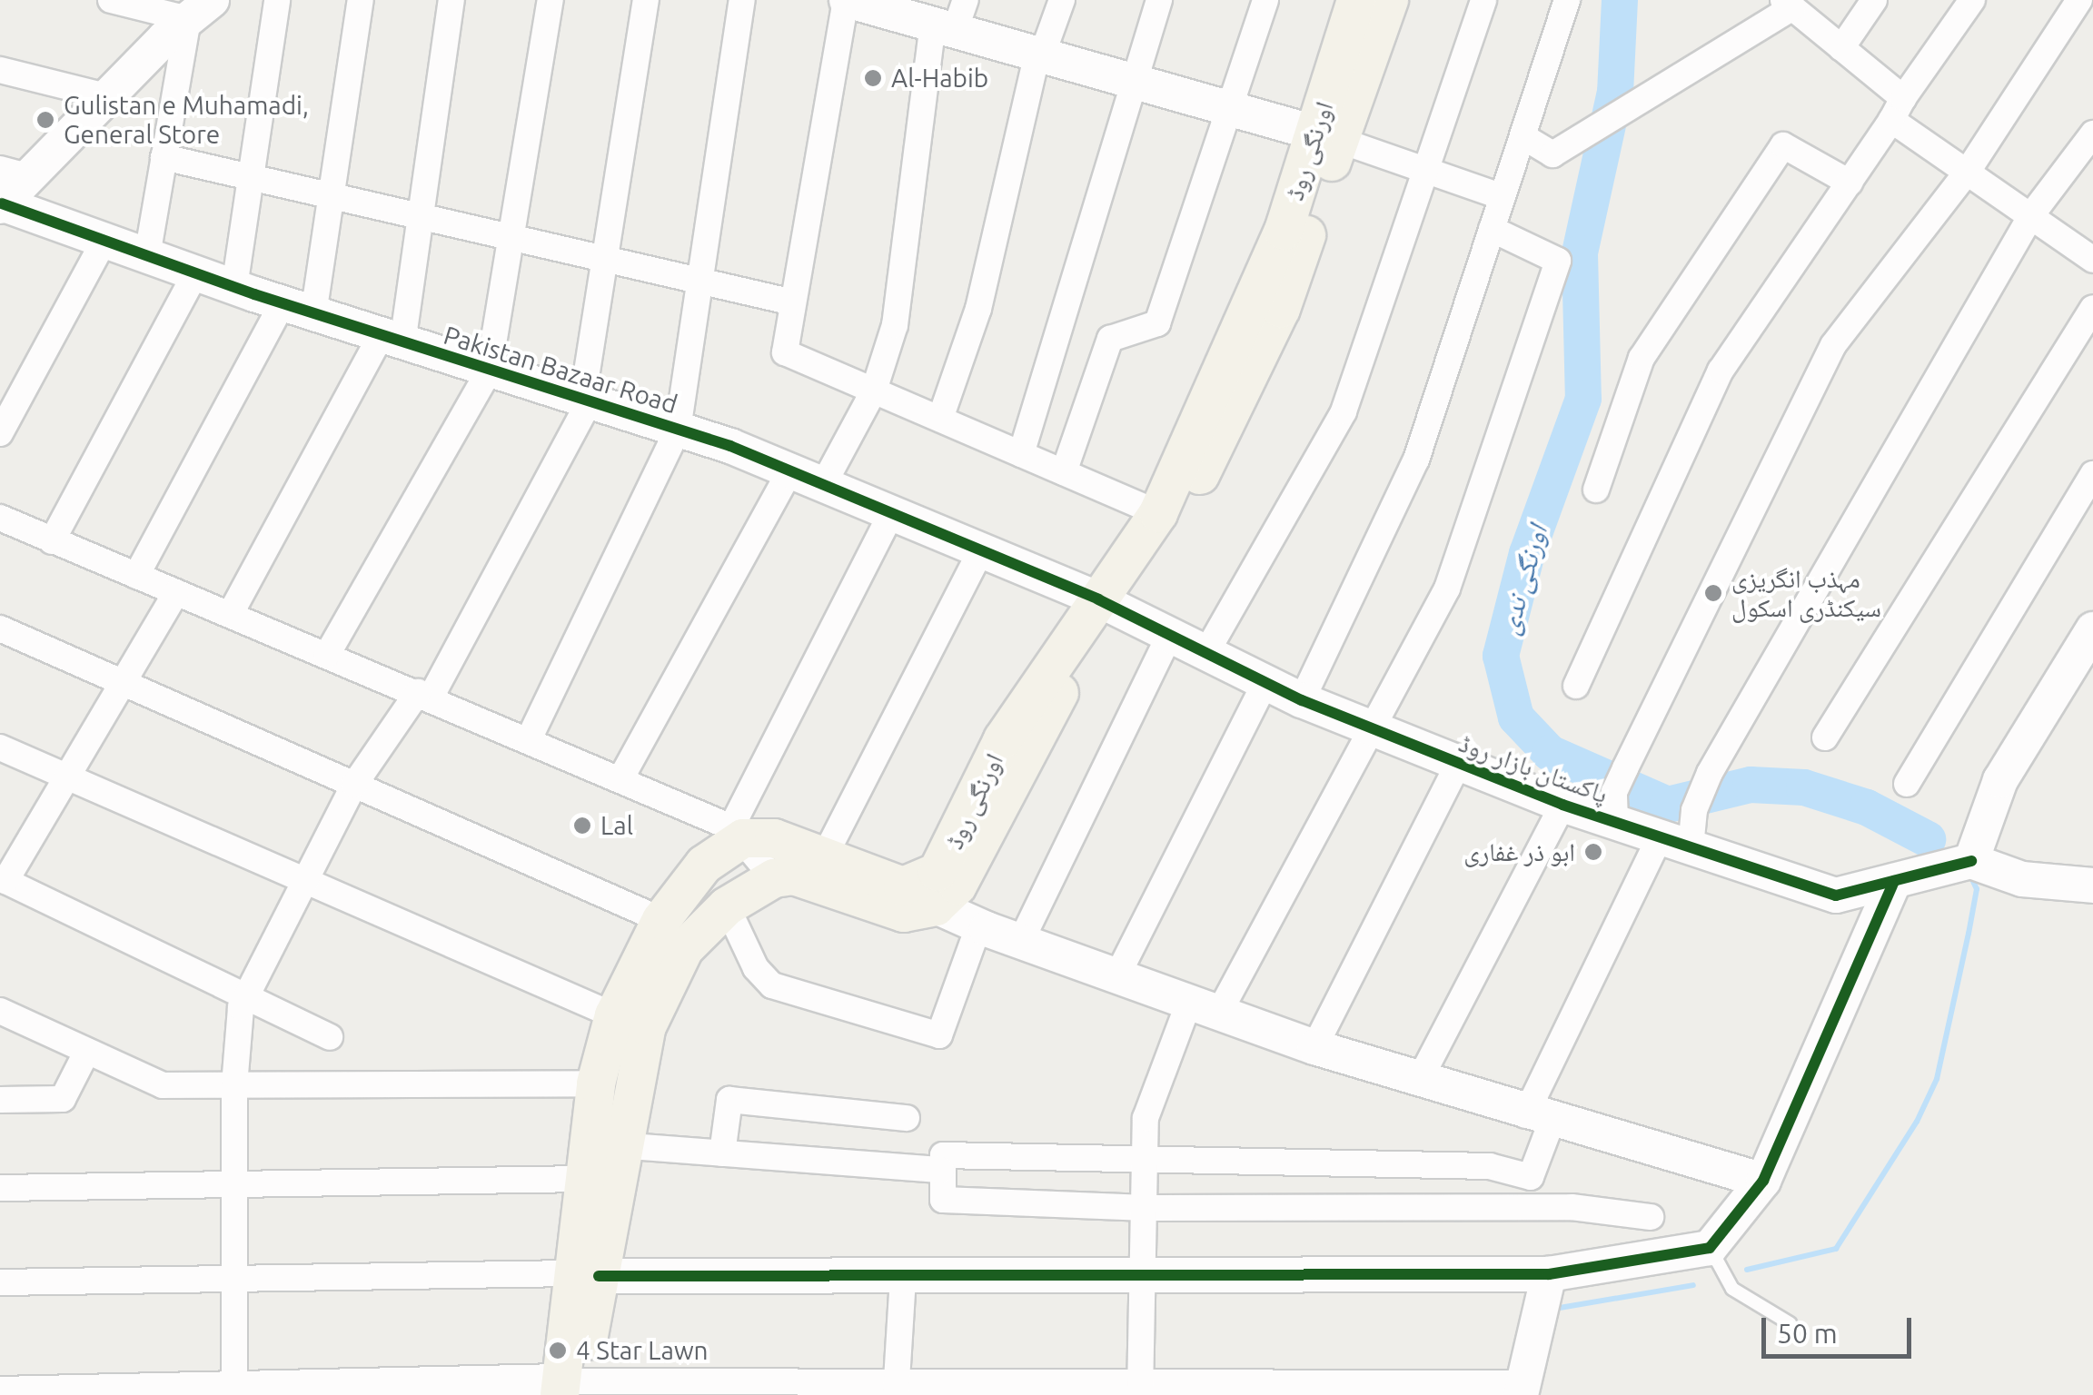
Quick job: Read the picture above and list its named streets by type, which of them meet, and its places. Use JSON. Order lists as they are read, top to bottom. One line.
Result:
{"streets":{"main road":["اورنگی روڈ"],"street":["Pakistan Bazaar Road","پاکستان بازار روڈ"]},"crossings":[["اورنگی روڈ","Pakistan Bazaar Road"],["اورنگی روڈ","پاکستان بازار روڈ"],["Pakistan Bazaar Road","پاکستان بازار روڈ"]],"water":["اورنگی ندی"],"places":["Al-Habib","Gulistan e Muhamadi, General Store","مہذب انگریزی سیکنڈری اسکول","Lal","ابو ذر غفاری","4 Star Lawn"],"scale_bar":"50 m"}
